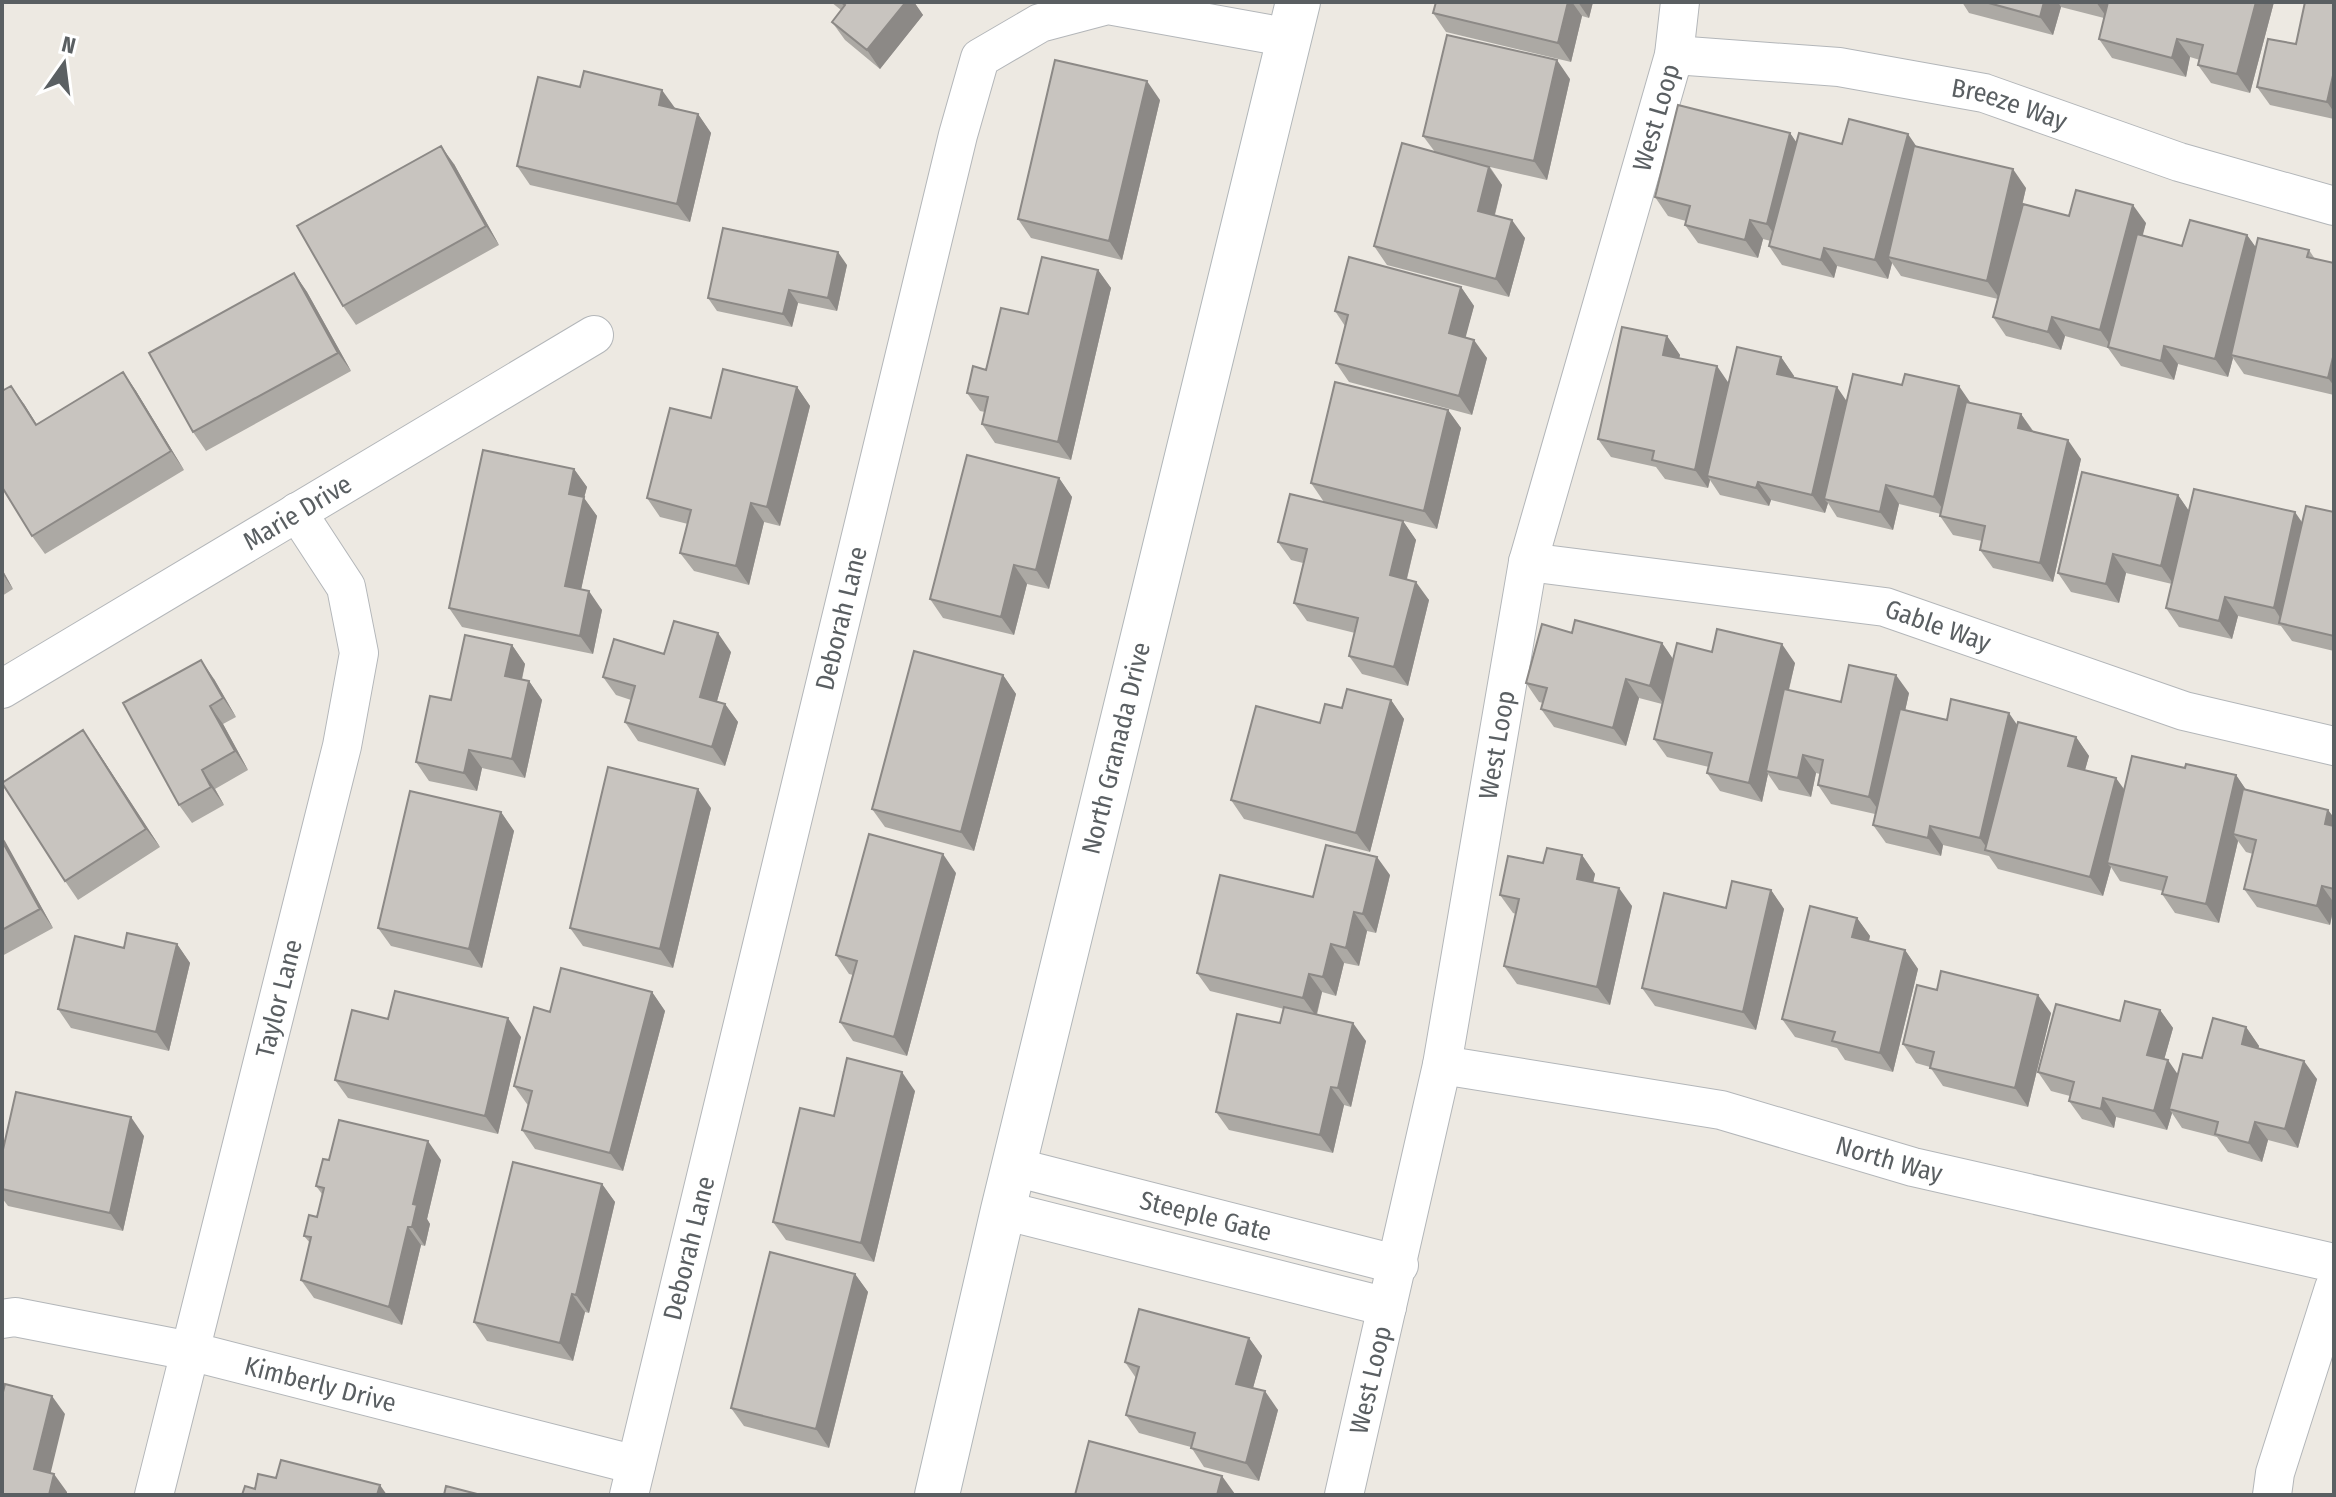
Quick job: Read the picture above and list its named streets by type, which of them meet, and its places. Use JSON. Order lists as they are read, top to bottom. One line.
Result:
{"streets":{"street":["Breeze Way","West Loop","Marie Drive","Deborah Lane","Gable Way","North Granada Drive","Taylor Lane","North Way","Steeple Gate","Kimberly Drive"]},"crossings":[["Breeze Way","West Loop"],["West Loop","Gable Way"],["West Loop","North Way"],["West Loop","Steeple Gate"],["Marie Drive","Taylor Lane"],["Deborah Lane","North Granada Drive"],["Deborah Lane","Kimberly Drive"],["North Granada Drive","Steeple Gate"],["Taylor Lane","Kimberly Drive"]],"north":"top"}
